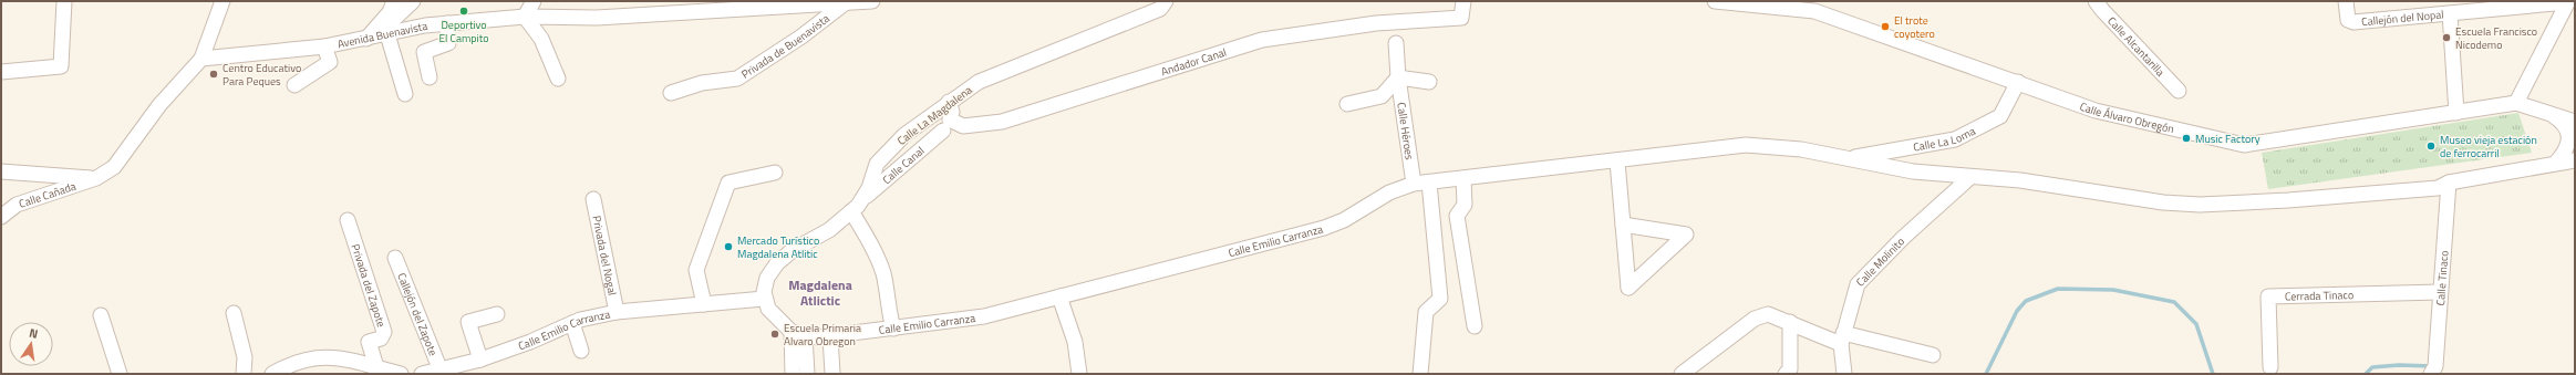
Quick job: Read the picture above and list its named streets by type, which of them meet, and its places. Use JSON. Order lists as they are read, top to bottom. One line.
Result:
{"streets":{"street":["Callejón del Nopal","Avenida Buenavista","Privada de Buenavista","Calle Alcantarilla","Andador Canal","Calle La Magdalena","Calle Álvaro Obregón","Calle Héroes","Calle La Loma","Calle Canal","Calle Cañada","Calle Emilio Carranza","Privada del Nogal","Calle Molinito","Calle Tinaco","Privada del Zapote","Cerrada Tinaco","Callejón del Zapote"]},"crossings":[["Avenida Buenavista","Privada de Buenavista"],["Andador Canal","Calle La Magdalena"],["Calle La Magdalena","Calle Canal"],["Calle La Magdalena","Calle Emilio Carranza"],["Calle Álvaro Obregón","Calle La Loma"],["Calle Héroes","Calle Emilio Carranza"],["Calle La Loma","Calle Emilio Carranza"],["Calle Emilio Carranza","Privada del Nogal"],["Calle Emilio Carranza","Calle Molinito"],["Calle Emilio Carranza","Calle Tinaco"],["Calle Emilio Carranza","Callejón del Zapote"],["Calle Tinaco","Cerrada Tinaco"]],"districts":["Magdalena Atlictic"],"places":["Deportivo El Campito","El trote coyotero","Escuela Francisco Nicodemo","Centro Educativo Para Peques","Music Factory","Museo vieja estación de ferrocarril","Mercado Turístico Magdalena Atlitic","Escuela Primaria Alvaro Obregon"],"north":"top"}
